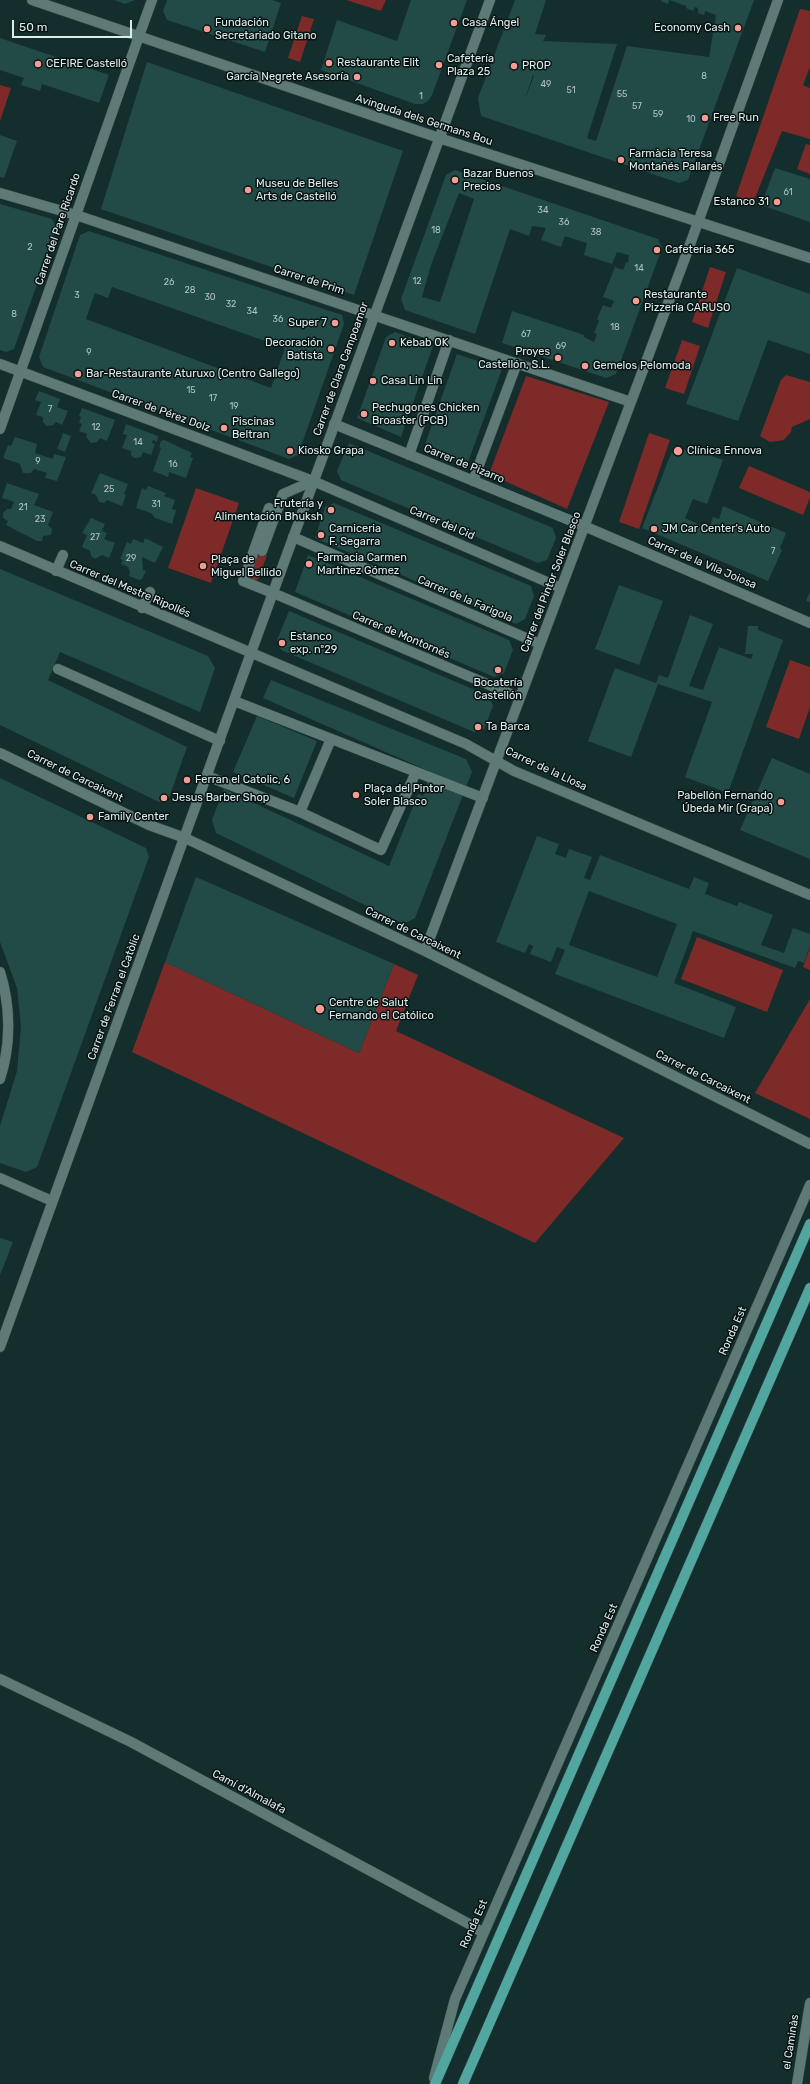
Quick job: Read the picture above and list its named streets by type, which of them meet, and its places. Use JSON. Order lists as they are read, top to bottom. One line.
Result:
{"streets":{"main road":["Ronda Est"],"street":["Avinguda dels Germans Bou","Carrer del Pare Ricardo","Carrer de Prim","Carrer de Clara Campoamor","Carrer de Pérez Dolz","Carrer de Pizarro","Carrer del Cid","Carrer de la Vila Joiosa","Carrer del Pintor Soler Blasco","Carrer del Mestre Ripollés","Carrer de la Farigola","Carrer de Montornés","Carrer de la Llosa","Carrer de Carcaixent","Carrer de Ferran el Catòlic","Camí d'Almalafa","el Caminàs"]},"crossings":[["Avinguda dels Germans Bou","Carrer del Pare Ricardo"],["Avinguda dels Germans Bou","Carrer de Clara Campoamor"],["Avinguda dels Germans Bou","Carrer del Pintor Soler Blasco"],["Carrer del Pare Ricardo","Carrer de Prim"],["Carrer del Pare Ricardo","Carrer de Pérez Dolz"],["Carrer de Prim","Carrer de Clara Campoamor"],["Carrer de Prim","Carrer del Pintor Soler Blasco"],["Carrer de Clara Campoamor","Carrer de Pérez Dolz"],["Carrer de Clara Campoamor","Carrer de Pizarro"],["Carrer de Clara Campoamor","Carrer del Cid"],["Carrer de Clara Campoamor","Carrer del Mestre Ripollés"],["Carrer de Clara Campoamor","Carrer de la Farigola"],["Carrer de Clara Campoamor","Carrer de Montornés"],["Carrer de Clara Campoamor","Carrer de la Llosa"],["Carrer de Clara Campoamor","Carrer de Ferran el Catòlic"],["Carrer de Pérez Dolz","Carrer del Cid"],["Carrer de Pizarro","Carrer de la Vila Joiosa"],["Carrer de Pizarro","Carrer del Pintor Soler Blasco"],["Carrer del Cid","Carrer del Pintor Soler Blasco"],["Carrer de la Vila Joiosa","Carrer del Pintor Soler Blasco"],["Carrer del Pintor Soler Blasco","Carrer de la Farigola"],["Carrer del Pintor Soler Blasco","Carrer de Montornés"],["Carrer del Pintor Soler Blasco","Carrer de la Llosa"],["Carrer del Pintor Soler Blasco","Carrer de Carcaixent"],["Carrer del Mestre Ripollés","Carrer de la Llosa"],["Carrer del Mestre Ripollés","Carrer de Ferran el Catòlic"],["Carrer de la Llosa","Carrer de Ferran el Catòlic"],["Carrer de Carcaixent","Carrer de Ferran el Catòlic"],["Ronda Est","Camí d'Almalafa"]],"places":["Casa Ángel","Economy Cash","Fundación Secretariado Gitano","Restaurante Elit","CEFIRE Castelló","Cafetería Plaza 25","PROP","García Negrete Asesoría","Free Run","Farmàcia Teresa Montañés Pallarés","Bazar Buenos Precios","Museu de Belles Arts de Castelló","Estanco 31","Cafeteria 365","Restaurante Pizzería CARUSO","Super 7","Kebab OK","Decoración Batista","Proyes Castellón, S.L.","Gemelos Pelomoda","Bar-Restaurante Aturuxo (Centro Gallego)","Casa Lin Lin","Pechugones Chicken Broaster (PCB)","Piscinas Beltran","Kiosko Grapa","Clínica Ennova","Frutería y Alimentación Bhuksh","JM Car Center's Auto","Carniceria F. Segarra","Farmacia Carmen Martinez Gómez","Plaça de Miguel Bellido","Estanco exp. nº29","Bocatería Castellón","Ta Barca","Ferran el Catolic, 6","Plaça del Pintor Soler Blasco","Jesus Barber Shop","Pabellón Fernando Úbeda Mir (Grapa)","Family Center","Centre de Salut Fernando el Católico"],"house_numbers":["8","49","51","55","1","57","59","10","61","34","36","18","38","2","14","12","26","28","3","30","32","34","8","36","18","67","69","9","15","17","19","7","12","14","9","16","25","31","21","23","27","7","29"],"scale_bar":"50 m"}
